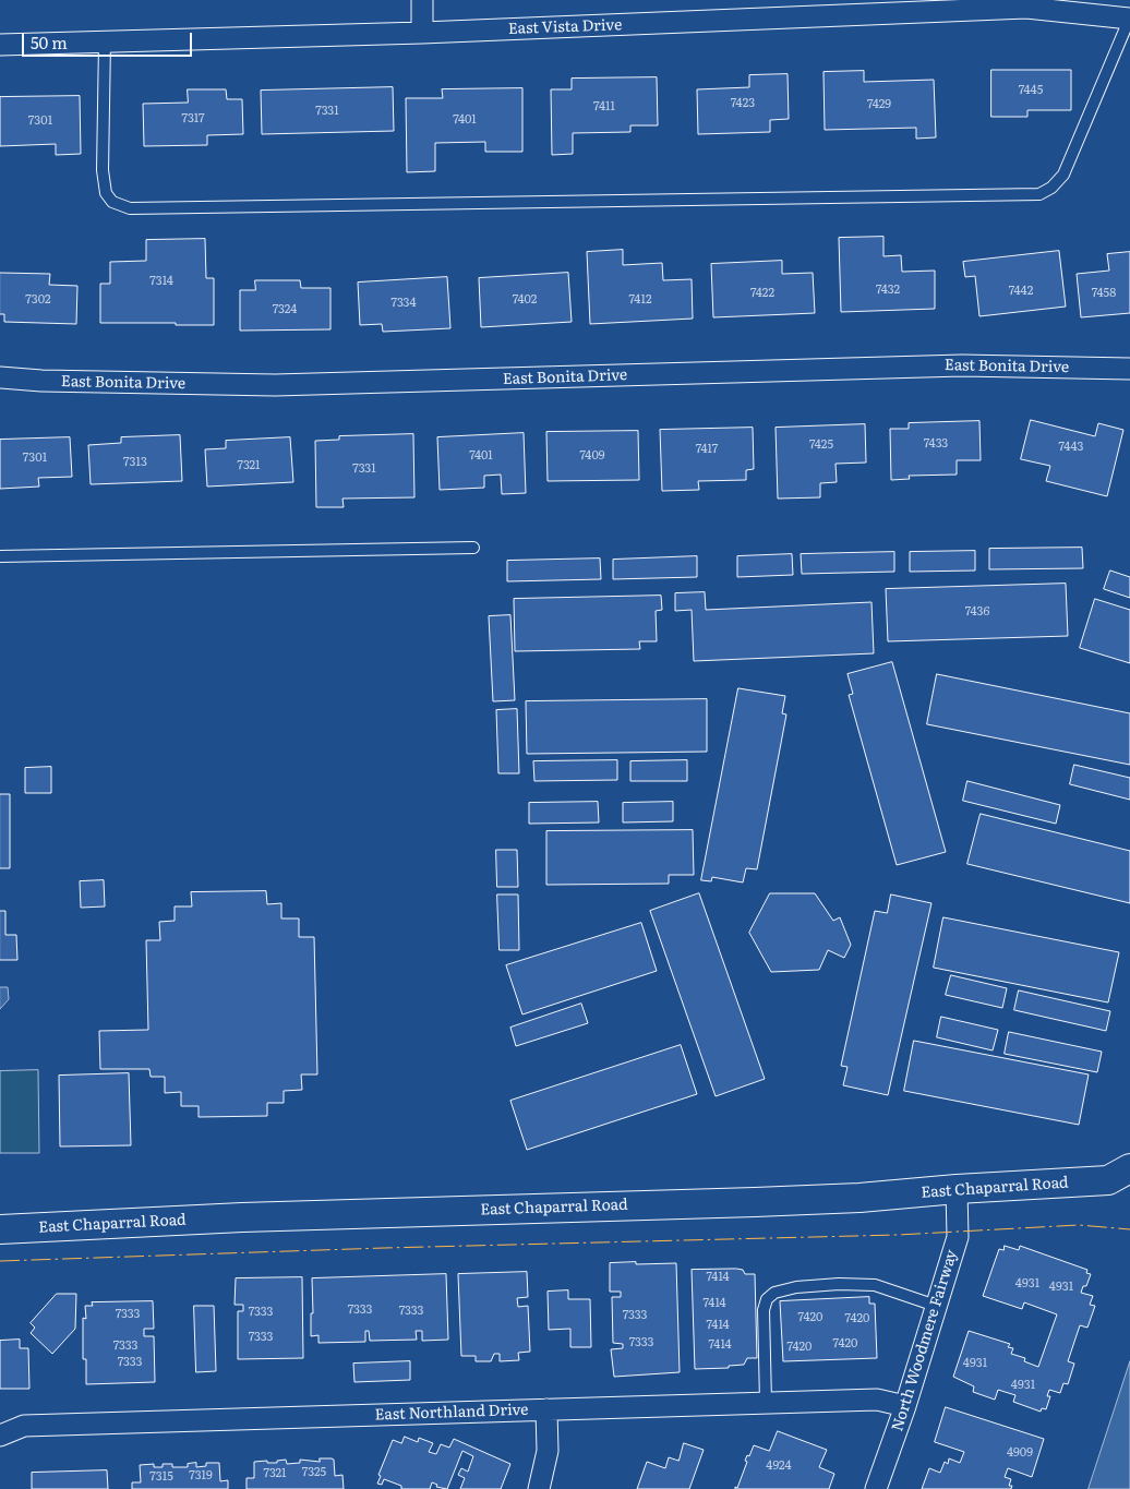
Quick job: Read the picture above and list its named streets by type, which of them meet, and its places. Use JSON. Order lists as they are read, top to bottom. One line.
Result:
{"streets":{"main road":["East Chaparral Road"],"street":["East Vista Drive","East Bonita Drive","North Woodmere Fairway","East Northland Drive"]},"crossings":[["East Chaparral Road","North Woodmere Fairway"],["North Woodmere Fairway","East Northland Drive"]],"house_numbers":["7445","7423","7429","7411","7331","7317","7401","7301","7314","7432","7442","7422","7458","7302","7402","7412","7334","7324","7433","7425","7443","7417","7401","7409","7301","7313","7321","7331","7436","7414","4931","4931","7414","7333","7333","7333","7333","7333","7420","7420","7414","7333","7333","7420","7414","7333","7420","7333","4931","4931","4909","4924","7325","7321","7319","7315"],"scale_bar":"50 m"}
